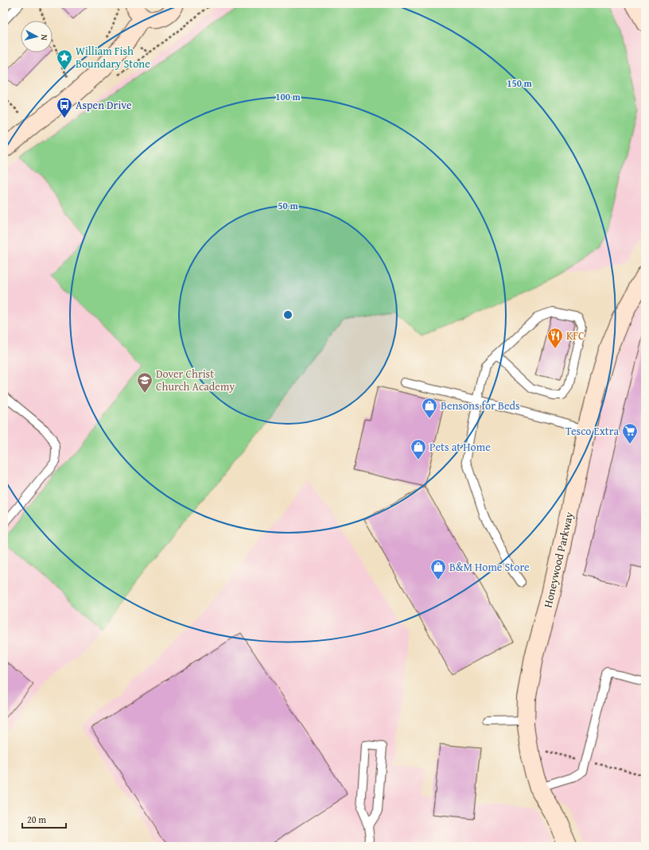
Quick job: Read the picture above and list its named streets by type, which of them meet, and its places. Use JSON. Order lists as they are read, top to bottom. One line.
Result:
{"streets":{"street":["Honeywood Parkway"]},"places":{"place":["William Fish Boundary Stone"],"bus stop":["Aspen Drive"],"restaurant":["KFC"],"school or university":["Dover Christ Church Academy"],"shop":["Bensons for Beds","Pets at Home","B&M Home Store"],"supermarket":["Tesco Extra"]},"scale_bar":"20 m","north":"right","rings":["150 m","100 m","50 m"]}
